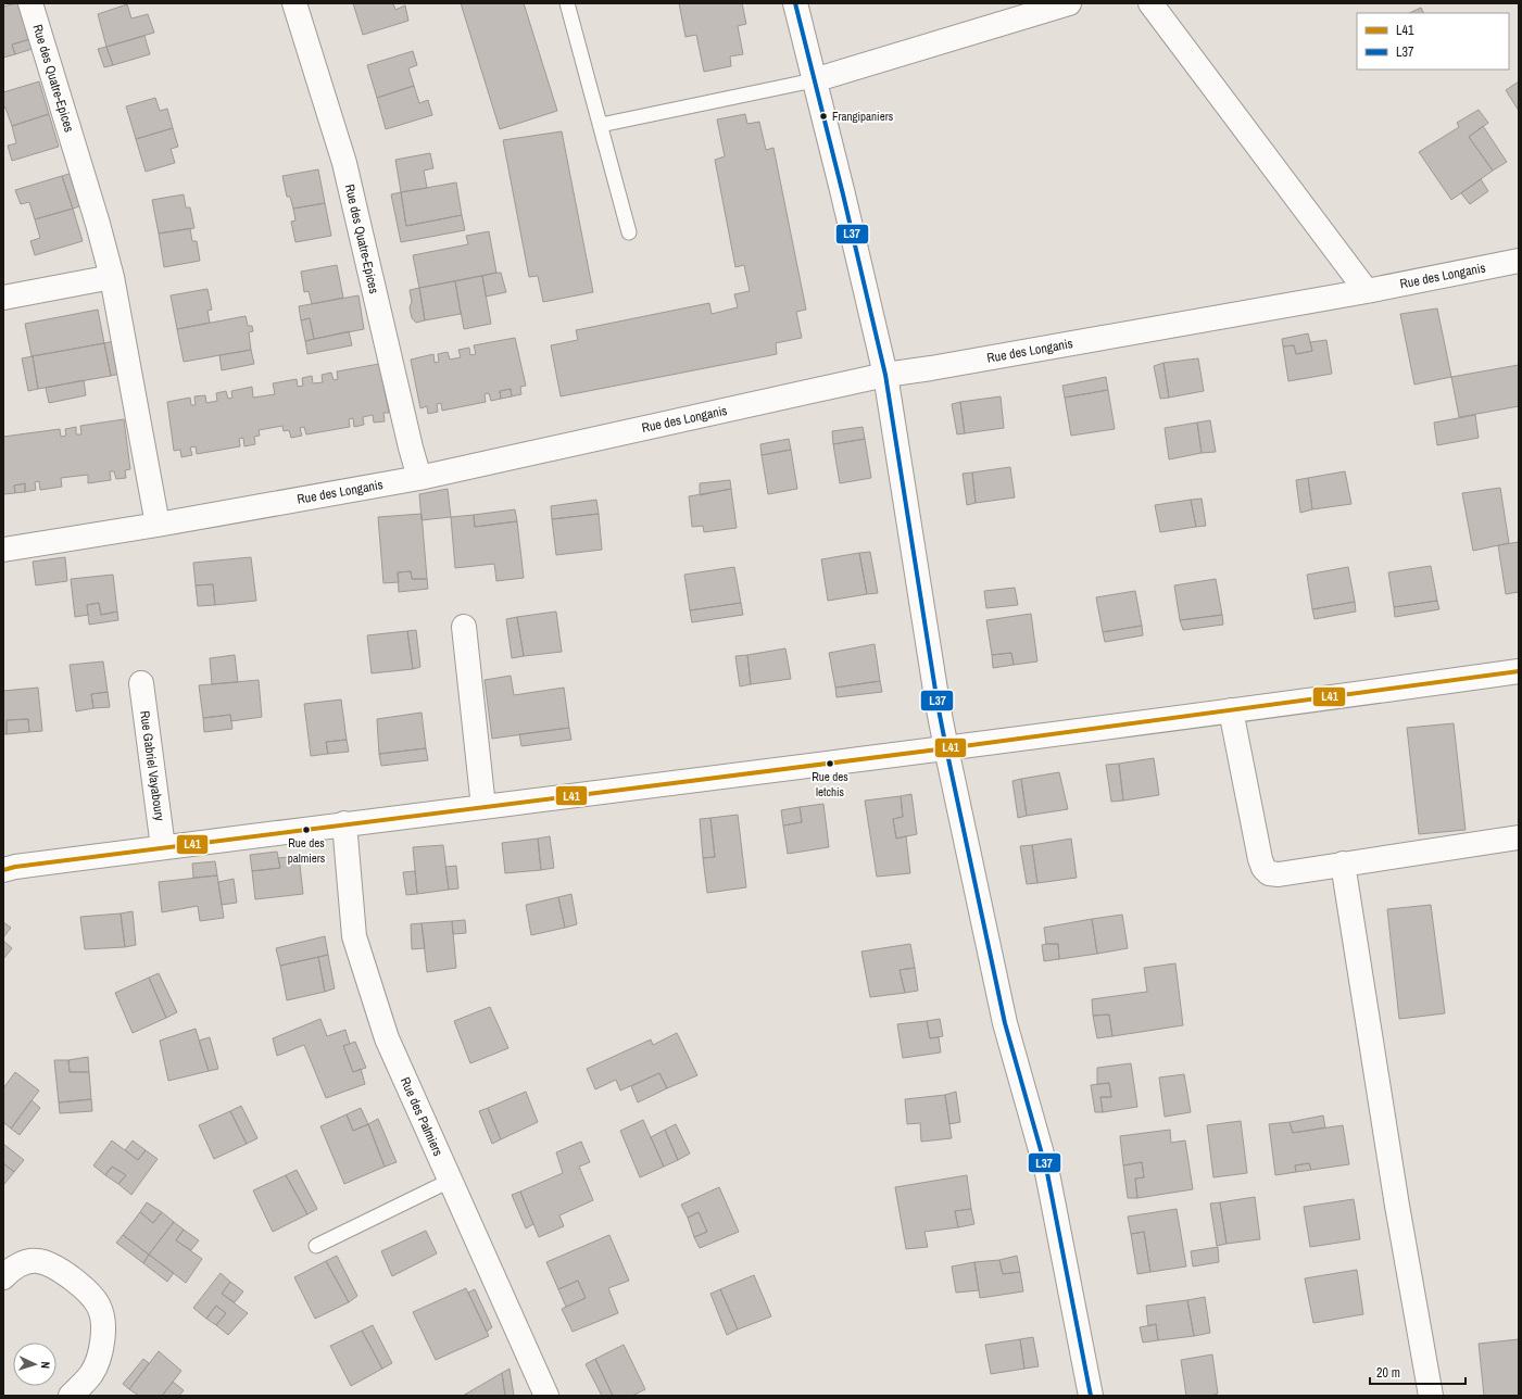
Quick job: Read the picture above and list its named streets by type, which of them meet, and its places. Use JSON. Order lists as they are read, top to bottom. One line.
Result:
{"streets":{"street":["Rue des Quatre-Epices","Rue des Longanis","Rue Gabriel Vayaboury","Rue des Palmiers"]},"crossings":[["Rue des Quatre-Epices","Rue des Longanis"]],"places":["Frangipaniers","Rue des letchis","Rue des palmiers"],"lines":["transit line L37","transit line L41"],"legend":["L41","L37"],"scale_bar":"20 m","north":"right"}
